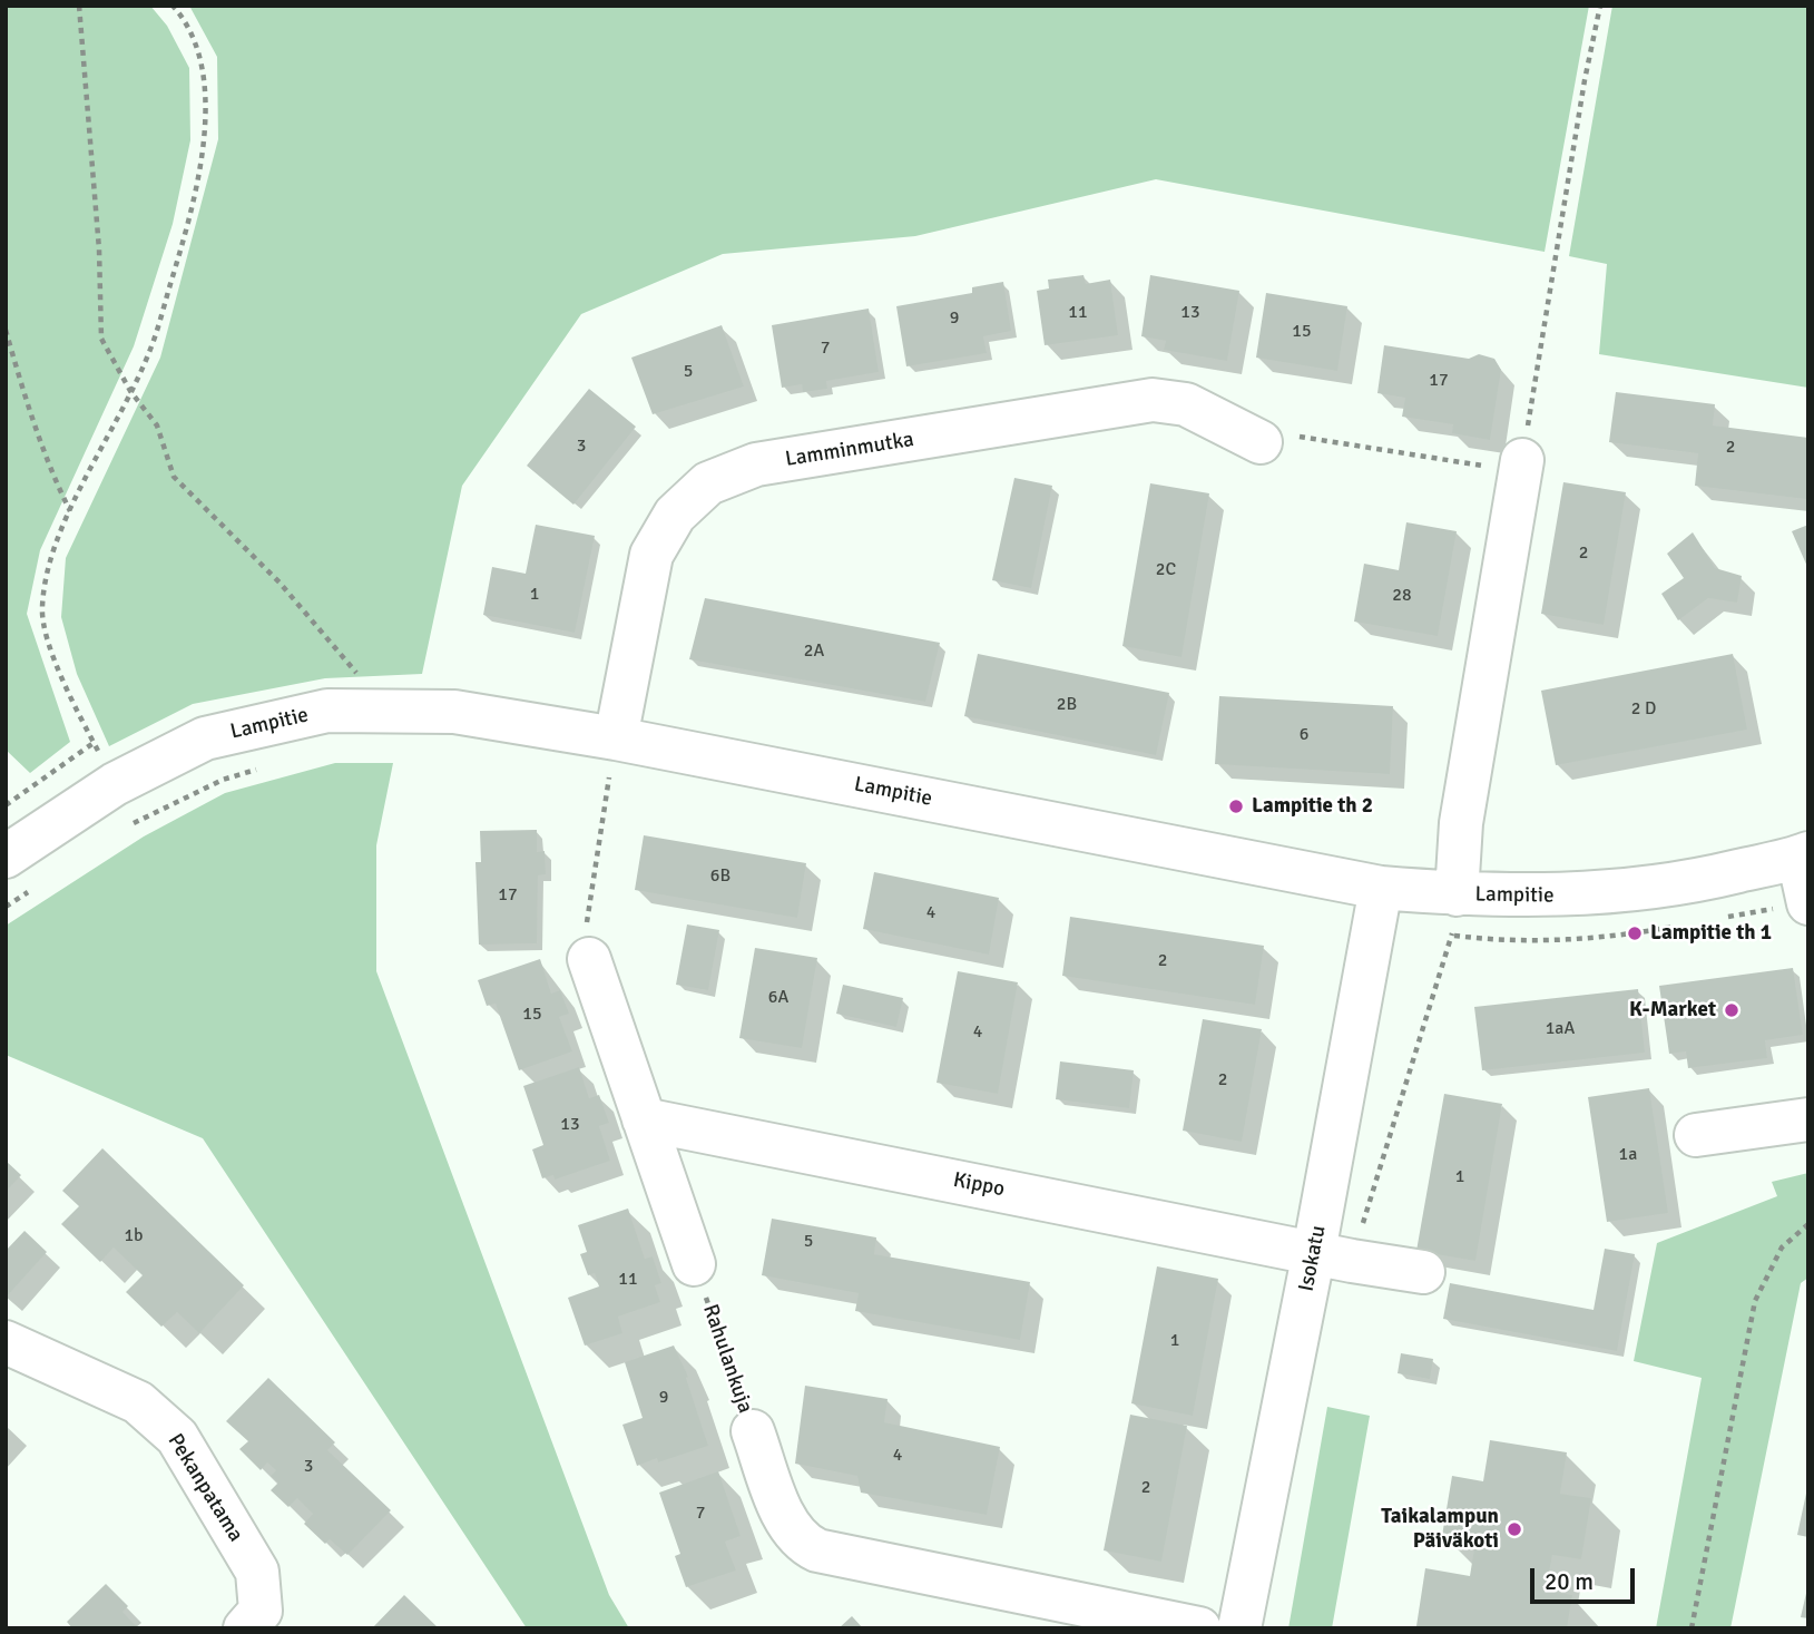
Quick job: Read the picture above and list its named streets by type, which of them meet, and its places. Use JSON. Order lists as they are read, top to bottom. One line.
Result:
{"streets":{"street":["Lamminmutka","Lampitie","Kippo","Isokatu","Rahulankuja","Pekanpatama"]},"crossings":[["Lamminmutka","Lampitie"],["Lampitie","Isokatu"],["Kippo","Isokatu"]],"places":["Lampitie th 2","Lampitie th 1","K-Market","Taikalampun Päiväkoti"],"house_numbers":["11","13","9","15","7","5","17","3","2","2","2C","1","28","2A","2B","2 D","6","6B","17","4","2","6A","15","1aA","4","2","13","1a","1","1b","5","11","1","9","4","3","2","7"],"scale_bar":"20 m"}
